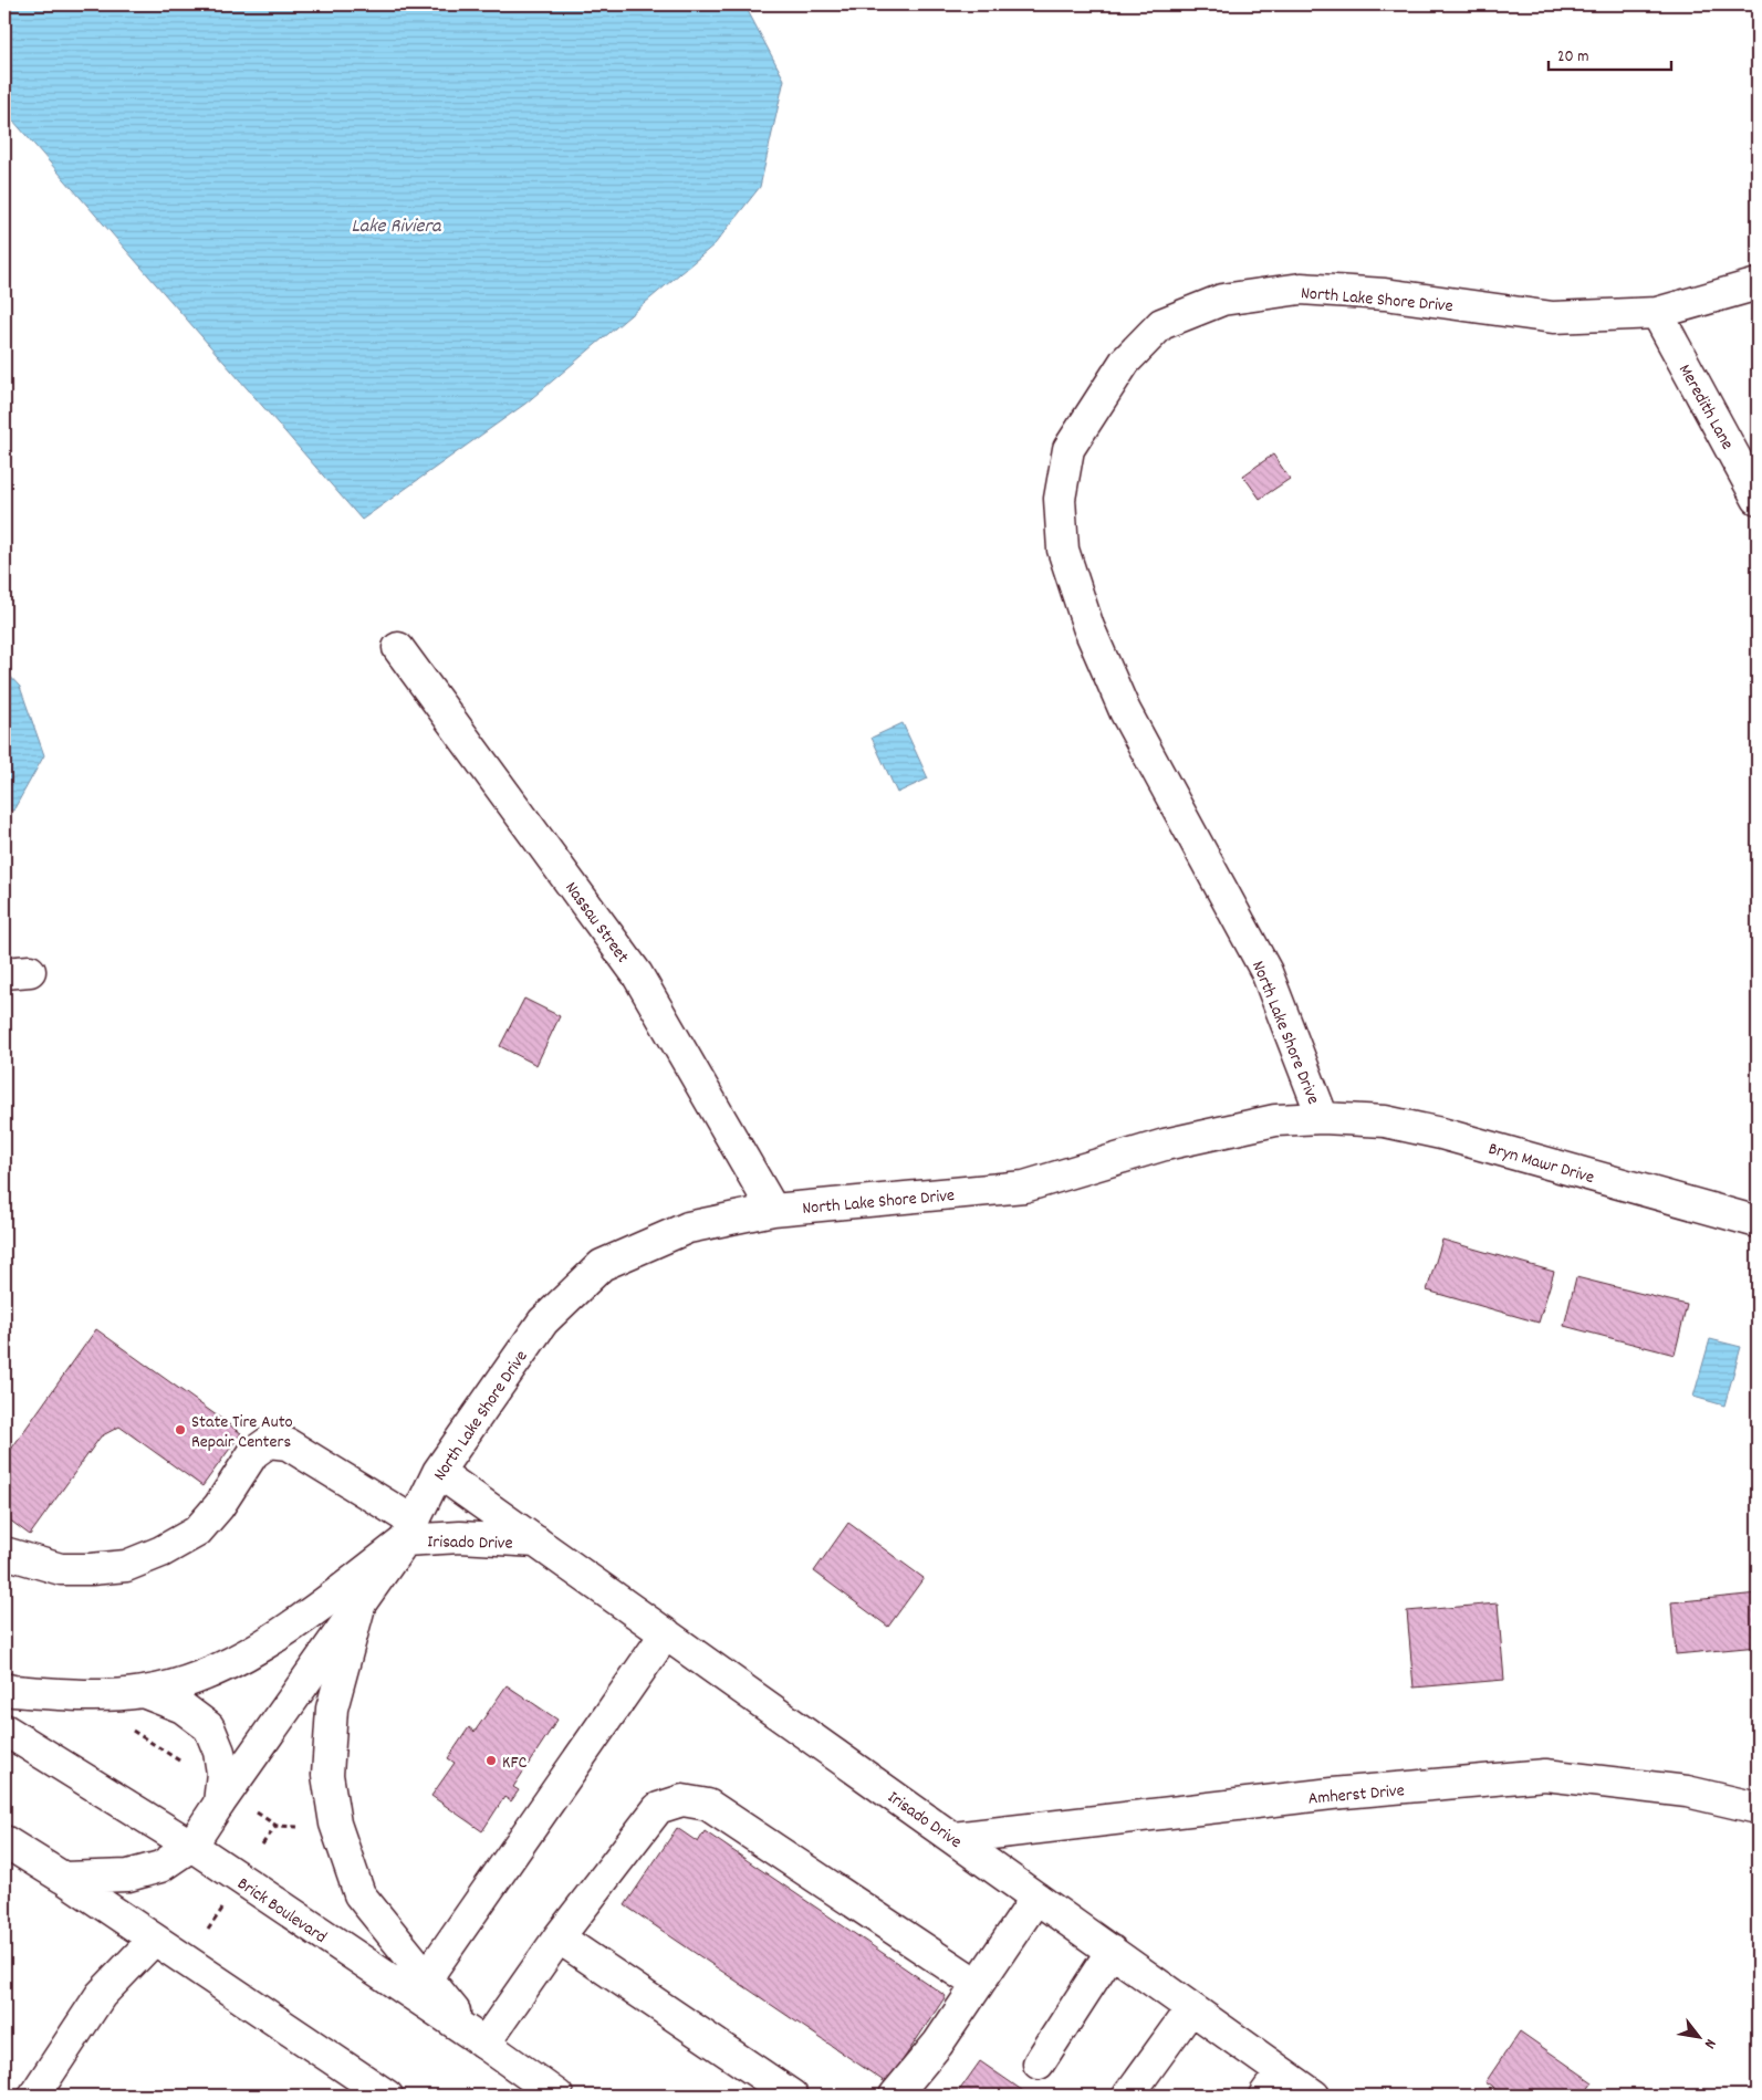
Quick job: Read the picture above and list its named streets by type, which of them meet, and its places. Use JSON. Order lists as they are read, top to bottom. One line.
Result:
{"streets":{"street":["North Lake Shore Drive","Meredith Lane","Nassau Street","Bryn Mawr Drive","Irisado Drive","Amherst Drive","Brick Boulevard"]},"crossings":[["North Lake Shore Drive","Meredith Lane"],["North Lake Shore Drive","Nassau Street"],["North Lake Shore Drive","Bryn Mawr Drive"],["North Lake Shore Drive","Irisado Drive"],["North Lake Shore Drive","Brick Boulevard"],["Irisado Drive","Amherst Drive"]],"water":["Lake Riviera"],"places":["State Tire Auto Repair Centers","KFC"],"scale_bar":"20 m","north":"bottom right"}
